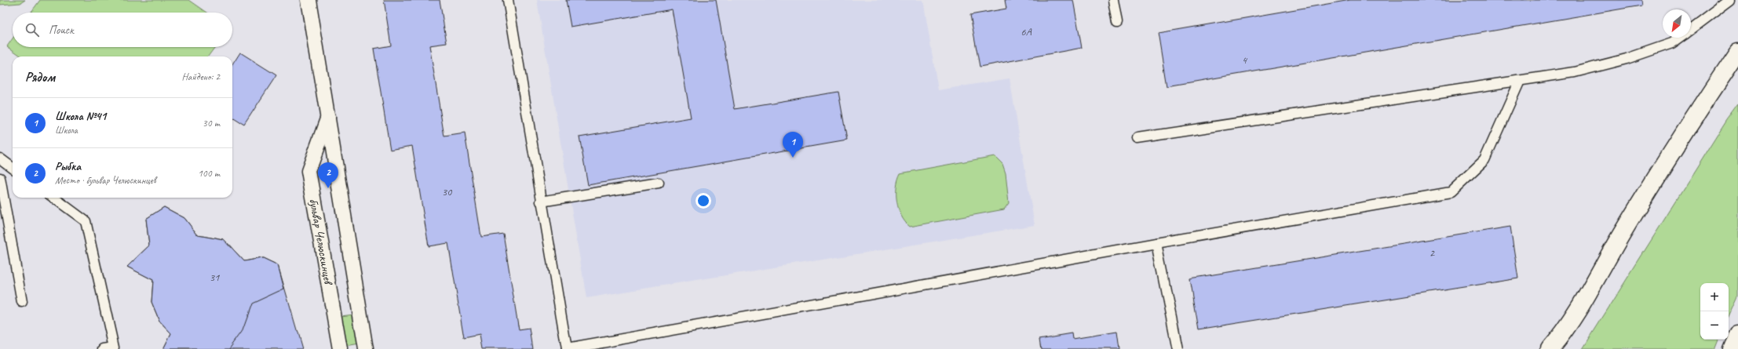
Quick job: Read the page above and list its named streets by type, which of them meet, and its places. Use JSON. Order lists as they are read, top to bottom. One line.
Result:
{"streets":{"street":["бульвар Челюскинцев"]},"house_numbers":["6А","4","30","2","31"],"north":"bottom left","page":{"search":"Поиск","heading":["Рядом","Найдено: 2"],"list":[{"mark":"1","name":"Школа №41","note":"Школа","value":"30 m"},{"mark":"2","name":"Рыбка","note":"Место · бульвар Челюскинцев","value":"100 m"}],"pins":["1","2"],"map_buttons":["+","−"]}}
